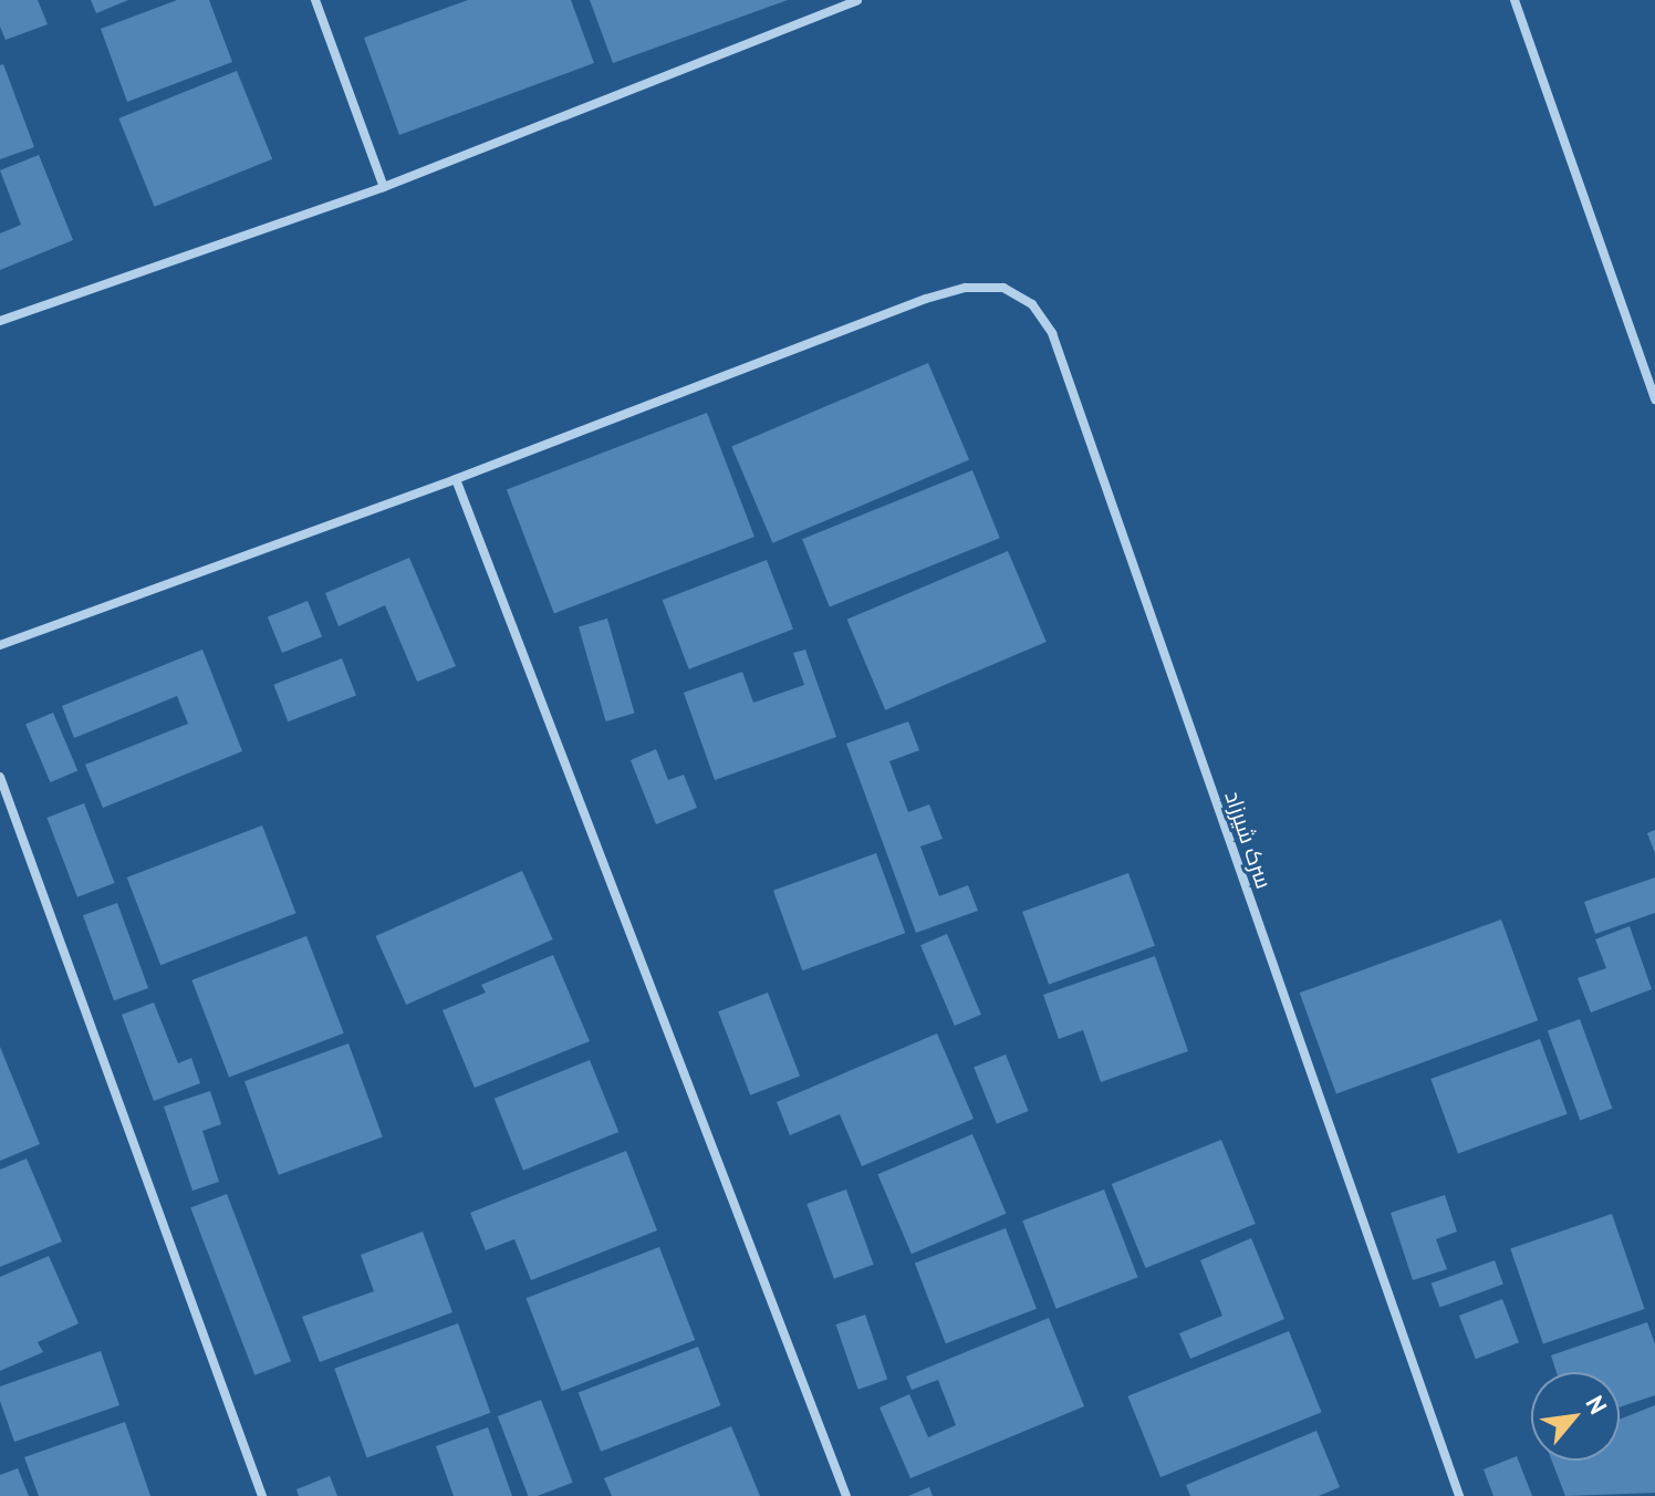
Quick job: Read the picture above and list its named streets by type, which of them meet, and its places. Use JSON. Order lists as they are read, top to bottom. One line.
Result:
{"streets":{"street":["سرک شیرزاد"]},"north":"top right"}
